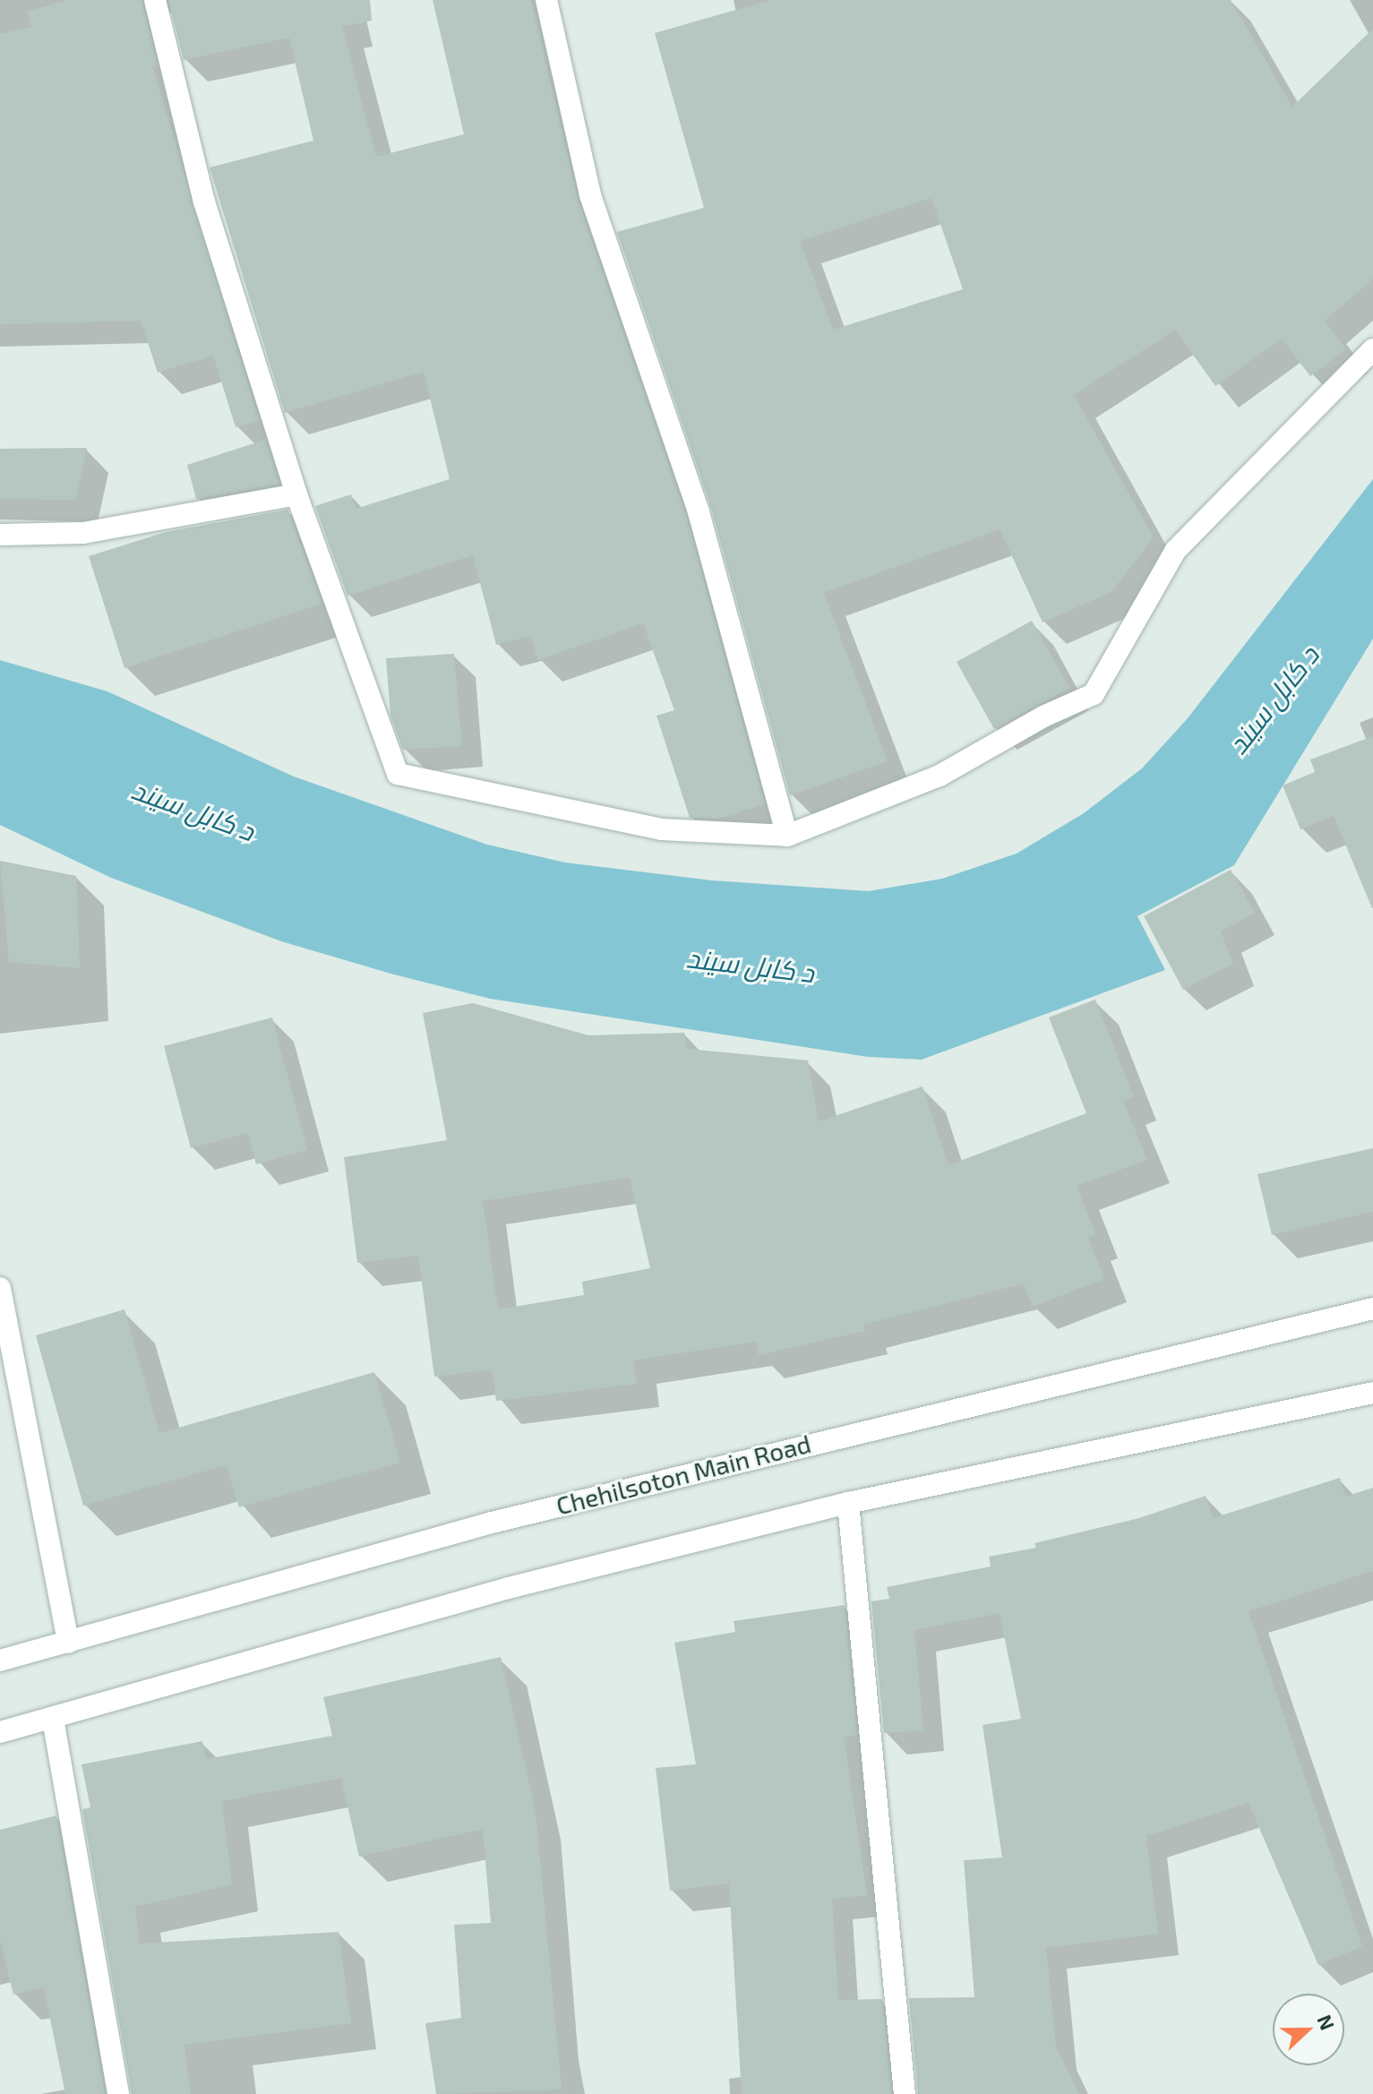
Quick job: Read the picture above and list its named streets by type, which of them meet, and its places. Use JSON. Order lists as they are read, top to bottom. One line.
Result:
{"streets":{"street":["Chehilsoton Main Road"]},"water":["د کابل سيند"],"north":"right"}
